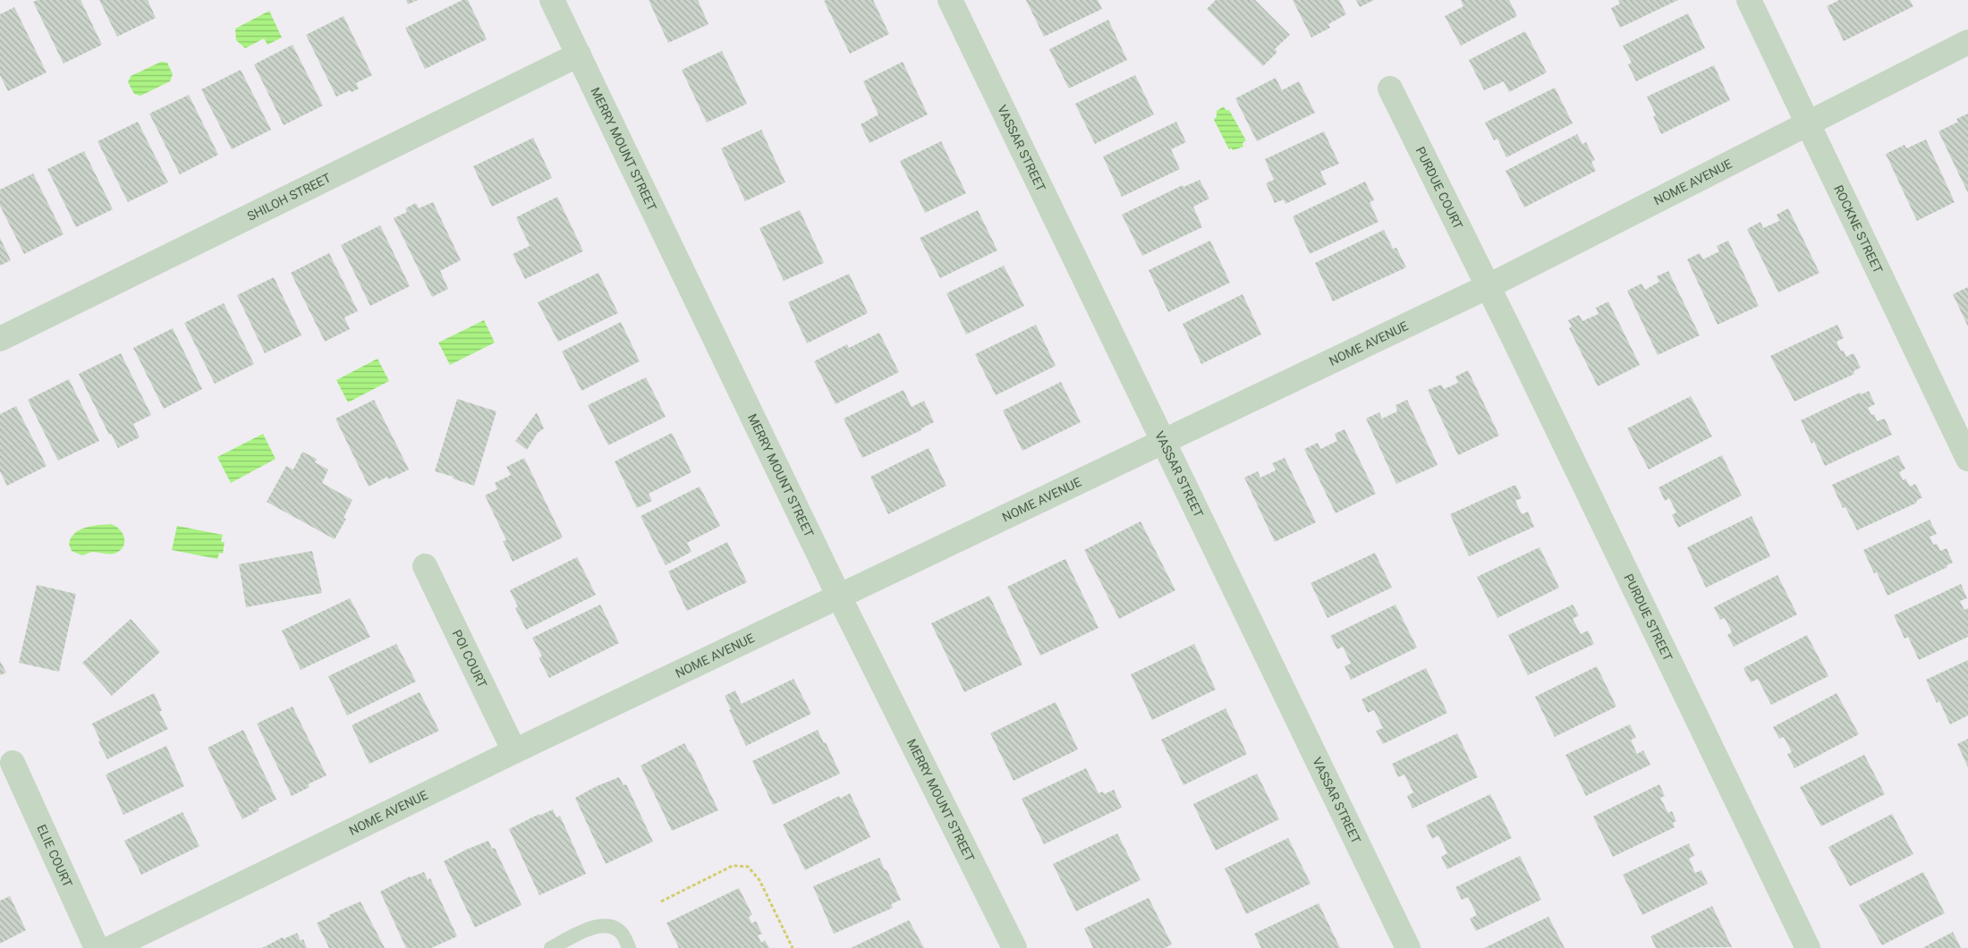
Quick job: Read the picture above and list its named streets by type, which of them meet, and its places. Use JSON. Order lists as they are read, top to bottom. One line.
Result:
{"streets":{"street":["VASSAR STREET","MERRY MOUNT STREET","NOME AVENUE","PURDUE COURT","SHILOH STREET","ROCKNE STREET","PURDUE STREET","POI COURT","ELIE COURT"]},"crossings":[["VASSAR STREET","NOME AVENUE"],["MERRY MOUNT STREET","NOME AVENUE"],["MERRY MOUNT STREET","SHILOH STREET"],["NOME AVENUE","PURDUE COURT"],["NOME AVENUE","ROCKNE STREET"],["NOME AVENUE","PURDUE STREET"],["NOME AVENUE","POI COURT"],["PURDUE COURT","PURDUE STREET"]]}
